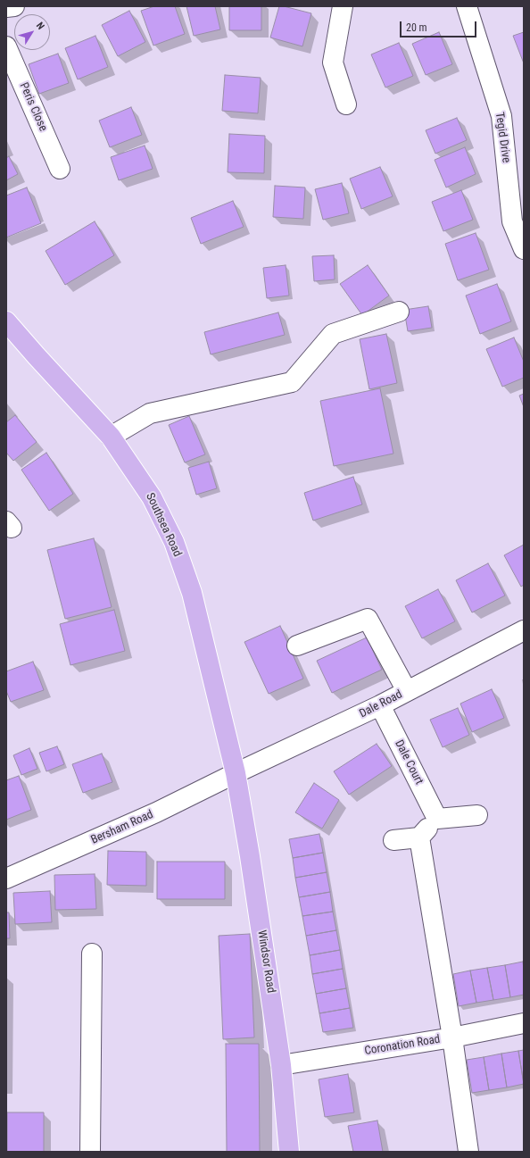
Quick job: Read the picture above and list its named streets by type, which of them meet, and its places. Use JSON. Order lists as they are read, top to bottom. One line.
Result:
{"streets":{"main road":["Southsea Road","Windsor Road"],"street":["Peris Close","Tegid Drive","Dale Road","Dale Court","Bersham Road","Coronation Road"]},"crossings":[["Southsea Road","Dale Road"],["Southsea Road","Bersham Road"],["Southsea Road","Windsor Road"],["Dale Road","Dale Court"],["Dale Road","Bersham Road"],["Dale Road","Windsor Road"],["Bersham Road","Windsor Road"],["Windsor Road","Coronation Road"]],"scale_bar":"20 m","north":"top right"}
